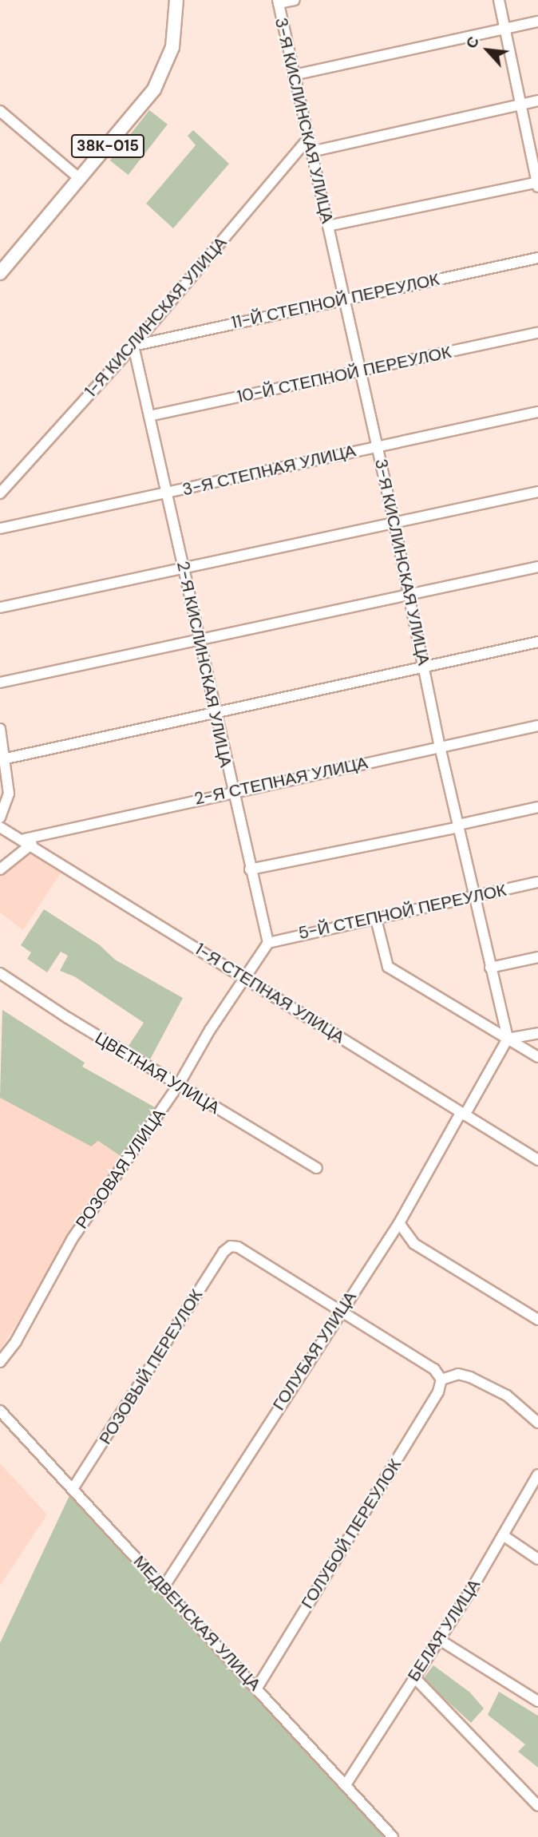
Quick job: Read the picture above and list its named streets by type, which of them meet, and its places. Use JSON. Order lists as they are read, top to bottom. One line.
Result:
{"streets":{"main road":["38К-015"],"street":["3-Я КИСЛИНСКАЯ УЛИЦА","11-Й СТЕПНОЙ ПЕРЕУЛОК","1-Я КИСЛИНСКАЯ УЛИЦА","10-Й СТЕПНОЙ ПЕРЕУЛОК","3-Я СТЕПНАЯ УЛИЦА","2-Я КИСЛИНСКАЯ УЛИЦА","2-Я СТЕПНАЯ УЛИЦА","5-Й СТЕПНОЙ ПЕРЕУЛОК","1-Я СТЕПНАЯ УЛИЦА","ЦВЕТНАЯ УЛИЦА","РОЗОВАЯ УЛИЦА","ГОЛУБАЯ УЛИЦА","РОЗОВЫЙ ПЕРЕУЛОК","ГОЛУБОЙ ПЕРЕУЛОК","МЕДВЕНСКАЯ УЛИЦА","БЕЛАЯ УЛИЦА"]},"crossings":[["3-Я КИСЛИНСКАЯ УЛИЦА","11-Й СТЕПНОЙ ПЕРЕУЛОК"],["3-Я КИСЛИНСКАЯ УЛИЦА","1-Я КИСЛИНСКАЯ УЛИЦА"],["3-Я КИСЛИНСКАЯ УЛИЦА","10-Й СТЕПНОЙ ПЕРЕУЛОК"],["3-Я КИСЛИНСКАЯ УЛИЦА","3-Я СТЕПНАЯ УЛИЦА"],["3-Я КИСЛИНСКАЯ УЛИЦА","2-Я СТЕПНАЯ УЛИЦА"],["3-Я КИСЛИНСКАЯ УЛИЦА","5-Й СТЕПНОЙ ПЕРЕУЛОК"],["11-Й СТЕПНОЙ ПЕРЕУЛОК","1-Я КИСЛИНСКАЯ УЛИЦА"],["11-Й СТЕПНОЙ ПЕРЕУЛОК","2-Я КИСЛИНСКАЯ УЛИЦА"],["1-Я КИСЛИНСКАЯ УЛИЦА","2-Я КИСЛИНСКАЯ УЛИЦА"],["10-Й СТЕПНОЙ ПЕРЕУЛОК","2-Я КИСЛИНСКАЯ УЛИЦА"],["3-Я СТЕПНАЯ УЛИЦА","2-Я КИСЛИНСКАЯ УЛИЦА"],["2-Я КИСЛИНСКАЯ УЛИЦА","2-Я СТЕПНАЯ УЛИЦА"],["2-Я КИСЛИНСКАЯ УЛИЦА","5-Й СТЕПНОЙ ПЕРЕУЛОК"],["2-Я СТЕПНАЯ УЛИЦА","1-Я СТЕПНАЯ УЛИЦА"],["1-Я СТЕПНАЯ УЛИЦА","РОЗОВАЯ УЛИЦА"],["1-Я СТЕПНАЯ УЛИЦА","ГОЛУБАЯ УЛИЦА"],["ЦВЕТНАЯ УЛИЦА","РОЗОВАЯ УЛИЦА"],["ГОЛУБАЯ УЛИЦА","РОЗОВЫЙ ПЕРЕУЛОК"],["ГОЛУБАЯ УЛИЦА","МЕДВЕНСКАЯ УЛИЦА"],["РОЗОВЫЙ ПЕРЕУЛОК","МЕДВЕНСКАЯ УЛИЦА"],["ГОЛУБОЙ ПЕРЕУЛОК","МЕДВЕНСКАЯ УЛИЦА"],["МЕДВЕНСКАЯ УЛИЦА","БЕЛАЯ УЛИЦА"]],"north":"top left"}
